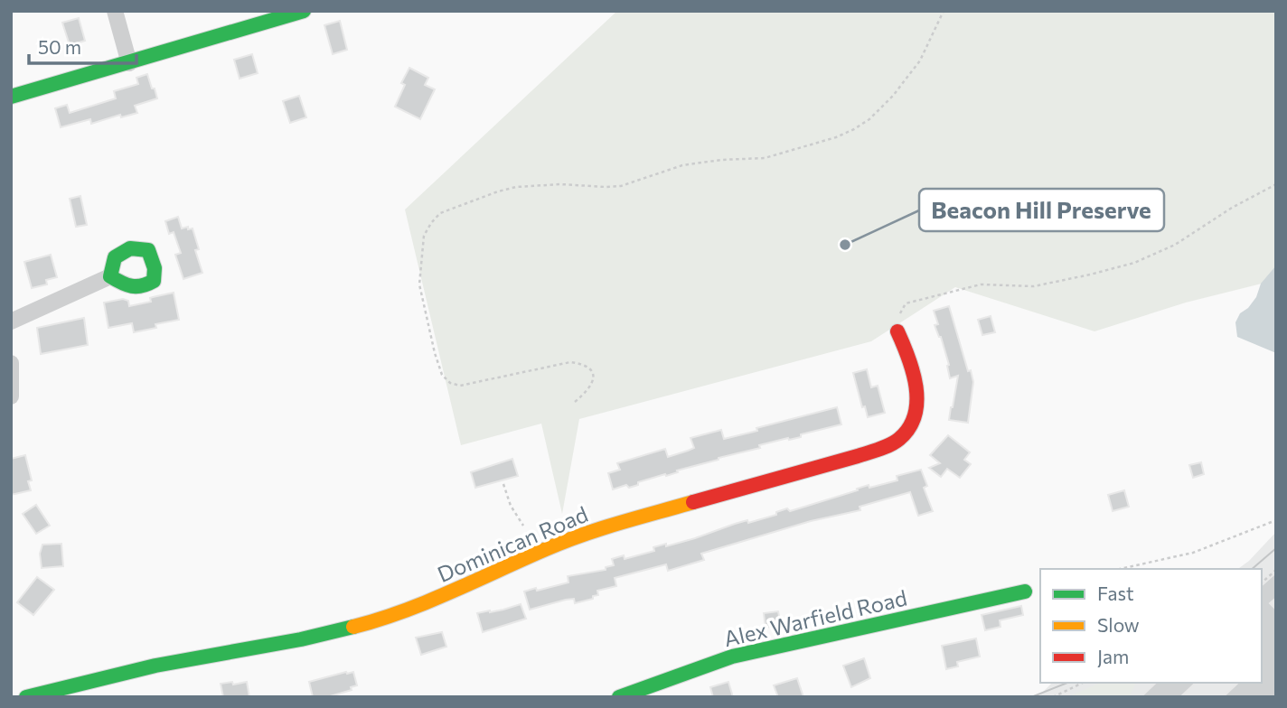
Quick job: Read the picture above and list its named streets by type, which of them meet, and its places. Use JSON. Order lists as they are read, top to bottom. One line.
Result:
{"streets":{"street":["Dominican Road","Alex Warfield Road"]},"places":["Beacon Hill Preserve"],"legend":["Fast","Slow","Jam"],"scale_bar":"50 m"}
